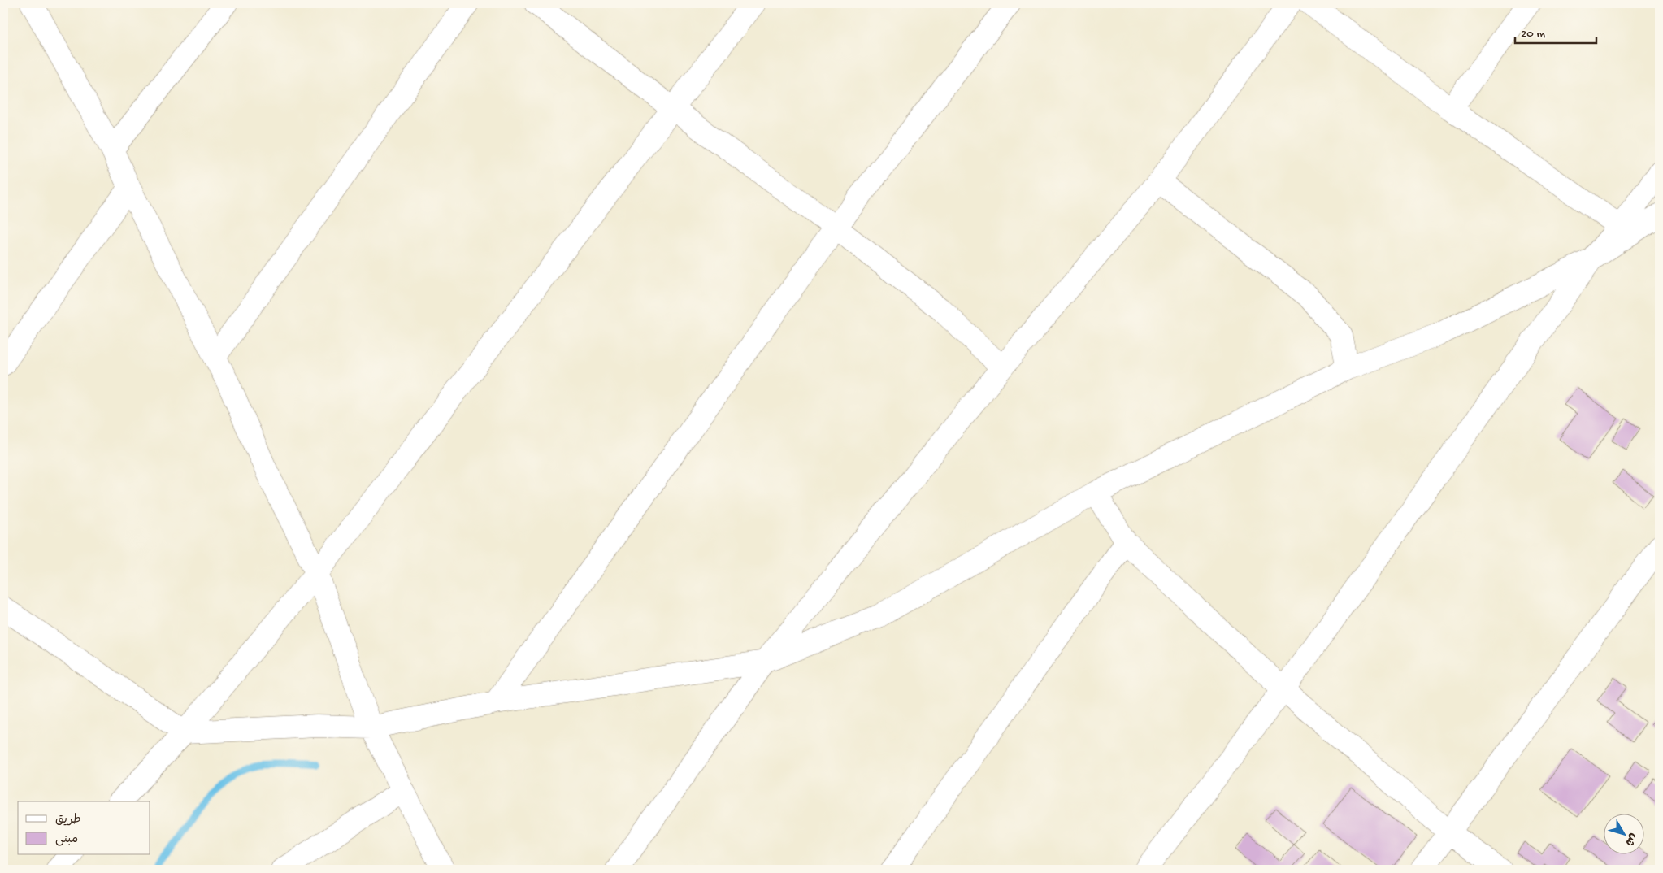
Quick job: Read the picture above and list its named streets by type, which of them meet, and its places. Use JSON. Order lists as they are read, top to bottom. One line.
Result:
{"legend":["طريق","مبنى"],"scale_bar":"20 m","north":"bottom right"}
